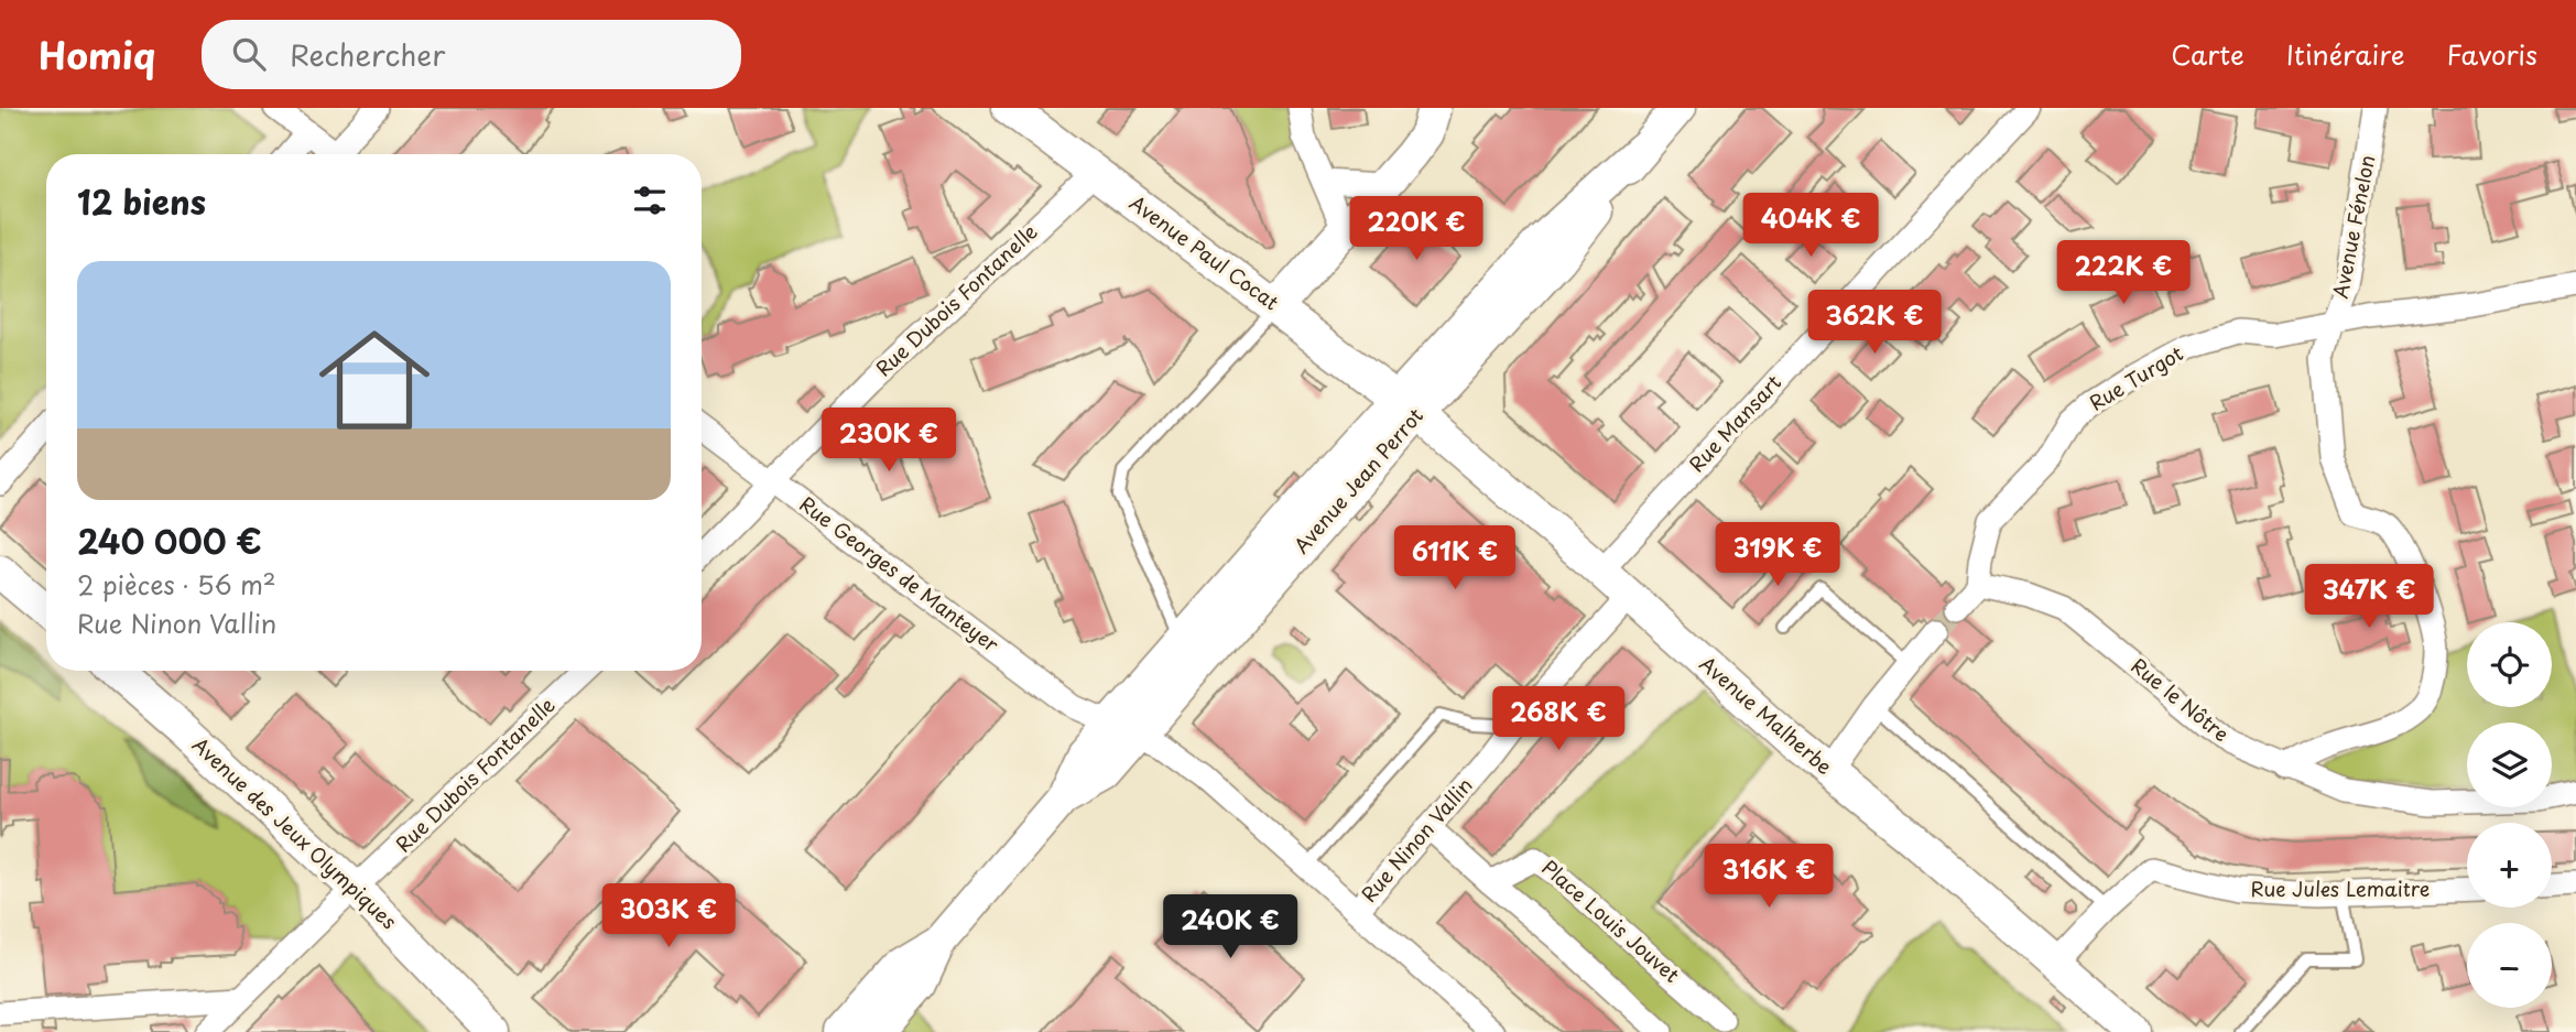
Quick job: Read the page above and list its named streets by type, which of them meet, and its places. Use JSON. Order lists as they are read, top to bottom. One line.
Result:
{"streets":{"main road":["Avenue Paul Cocat","Avenue Jean Perrot","Avenue Malherbe","Avenue des Jeux Olympiques"],"street":["Avenue Fénelon","Rue Dubois Fontanelle","Rue Turgot","Rue Mansart","Rue Georges de Manteyer","Rue le Nôtre","Rue Ninon Vallin","Rue Jules Lemaitre","Place Louis Jouvet"]},"crossings":[["Avenue Fénelon","Rue Turgot"],["Avenue Fénelon","Rue le Nôtre"],["Avenue Paul Cocat","Rue Dubois Fontanelle"],["Avenue Paul Cocat","Avenue Jean Perrot"],["Avenue Paul Cocat","Avenue Malherbe"],["Rue Dubois Fontanelle","Rue Georges de Manteyer"],["Rue Dubois Fontanelle","Avenue des Jeux Olympiques"],["Rue Turgot","Rue le Nôtre"],["Rue Mansart","Avenue Malherbe"],["Avenue Jean Perrot","Rue Georges de Manteyer"],["Avenue Jean Perrot","Avenue Malherbe"],["Avenue Jean Perrot","Rue Ninon Vallin"],["Rue Georges de Manteyer","Rue Ninon Vallin"],["Avenue Malherbe","Rue Ninon Vallin"],["Avenue Malherbe","Rue Jules Lemaitre"]],"page":{"header":"Homiq","search":"Rechercher","nav":["Carte","Itinéraire","Favoris"],"heading":"12 biens","price":["404K €","220K €","222K €","362K €","230K €","319K €","611K €","347K €","268K €","316K €","303K €","240K €"],"list":[{"name":"240 000 €","note":"2 pièces · 56 m² · Rue Ninon Vallin"}],"map_buttons":["+","−"]}}
